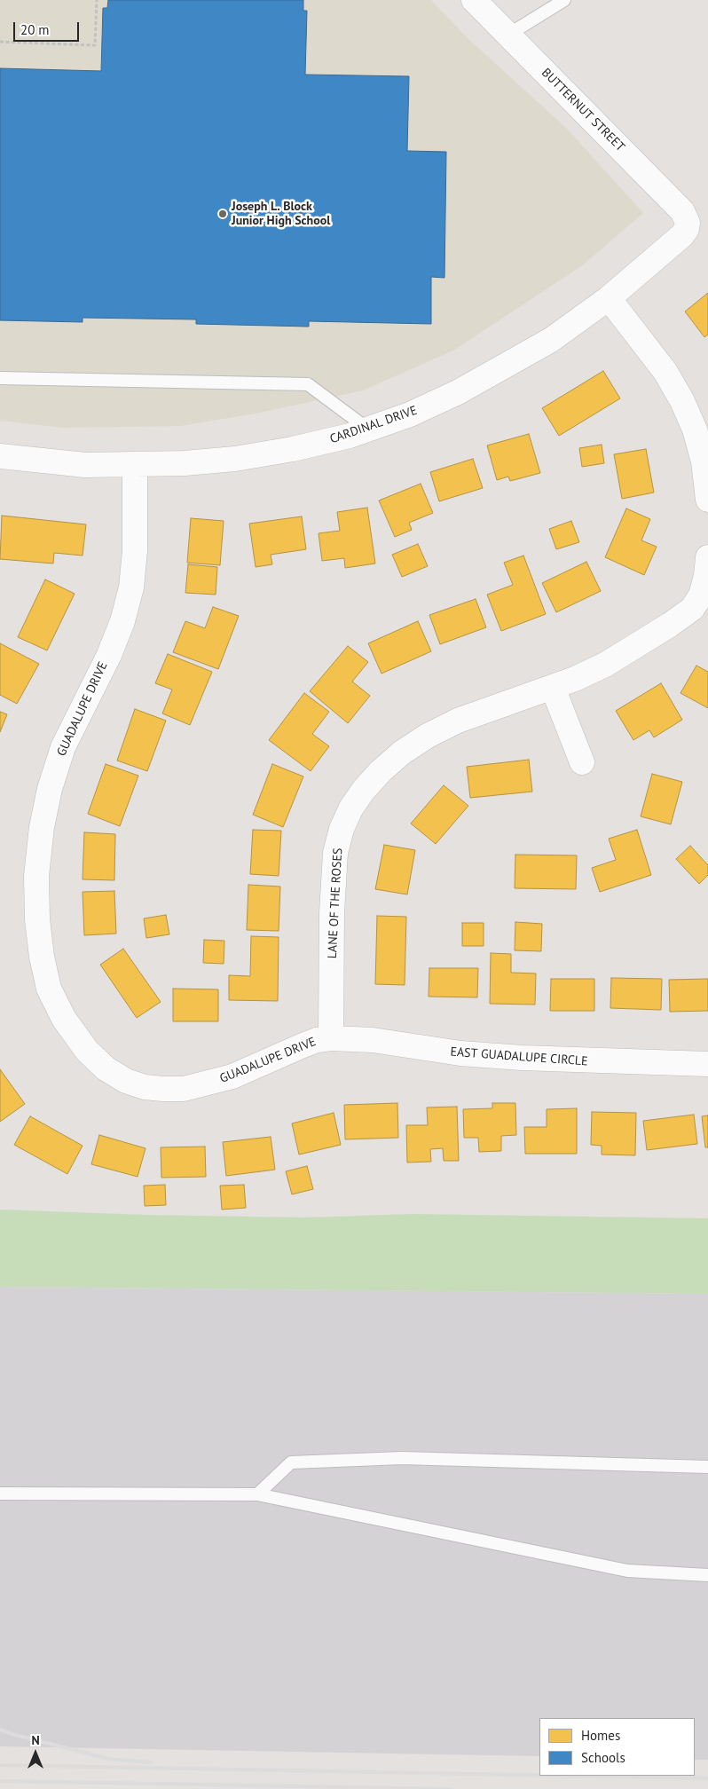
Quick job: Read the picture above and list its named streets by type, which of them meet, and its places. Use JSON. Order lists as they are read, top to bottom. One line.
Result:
{"streets":{"street":["BUTTERNUT STREET","CARDINAL DRIVE","GUADALUPE DRIVE","LANE OF THE ROSES","EAST GUADALUPE CIRCLE"]},"crossings":[["BUTTERNUT STREET","CARDINAL DRIVE"],["CARDINAL DRIVE","GUADALUPE DRIVE"],["GUADALUPE DRIVE","LANE OF THE ROSES"],["GUADALUPE DRIVE","EAST GUADALUPE CIRCLE"],["LANE OF THE ROSES","EAST GUADALUPE CIRCLE"]],"places":["Joseph L. Block Junior High School"],"legend":["Homes","Schools"],"scale_bar":"20 m","north":"top"}
